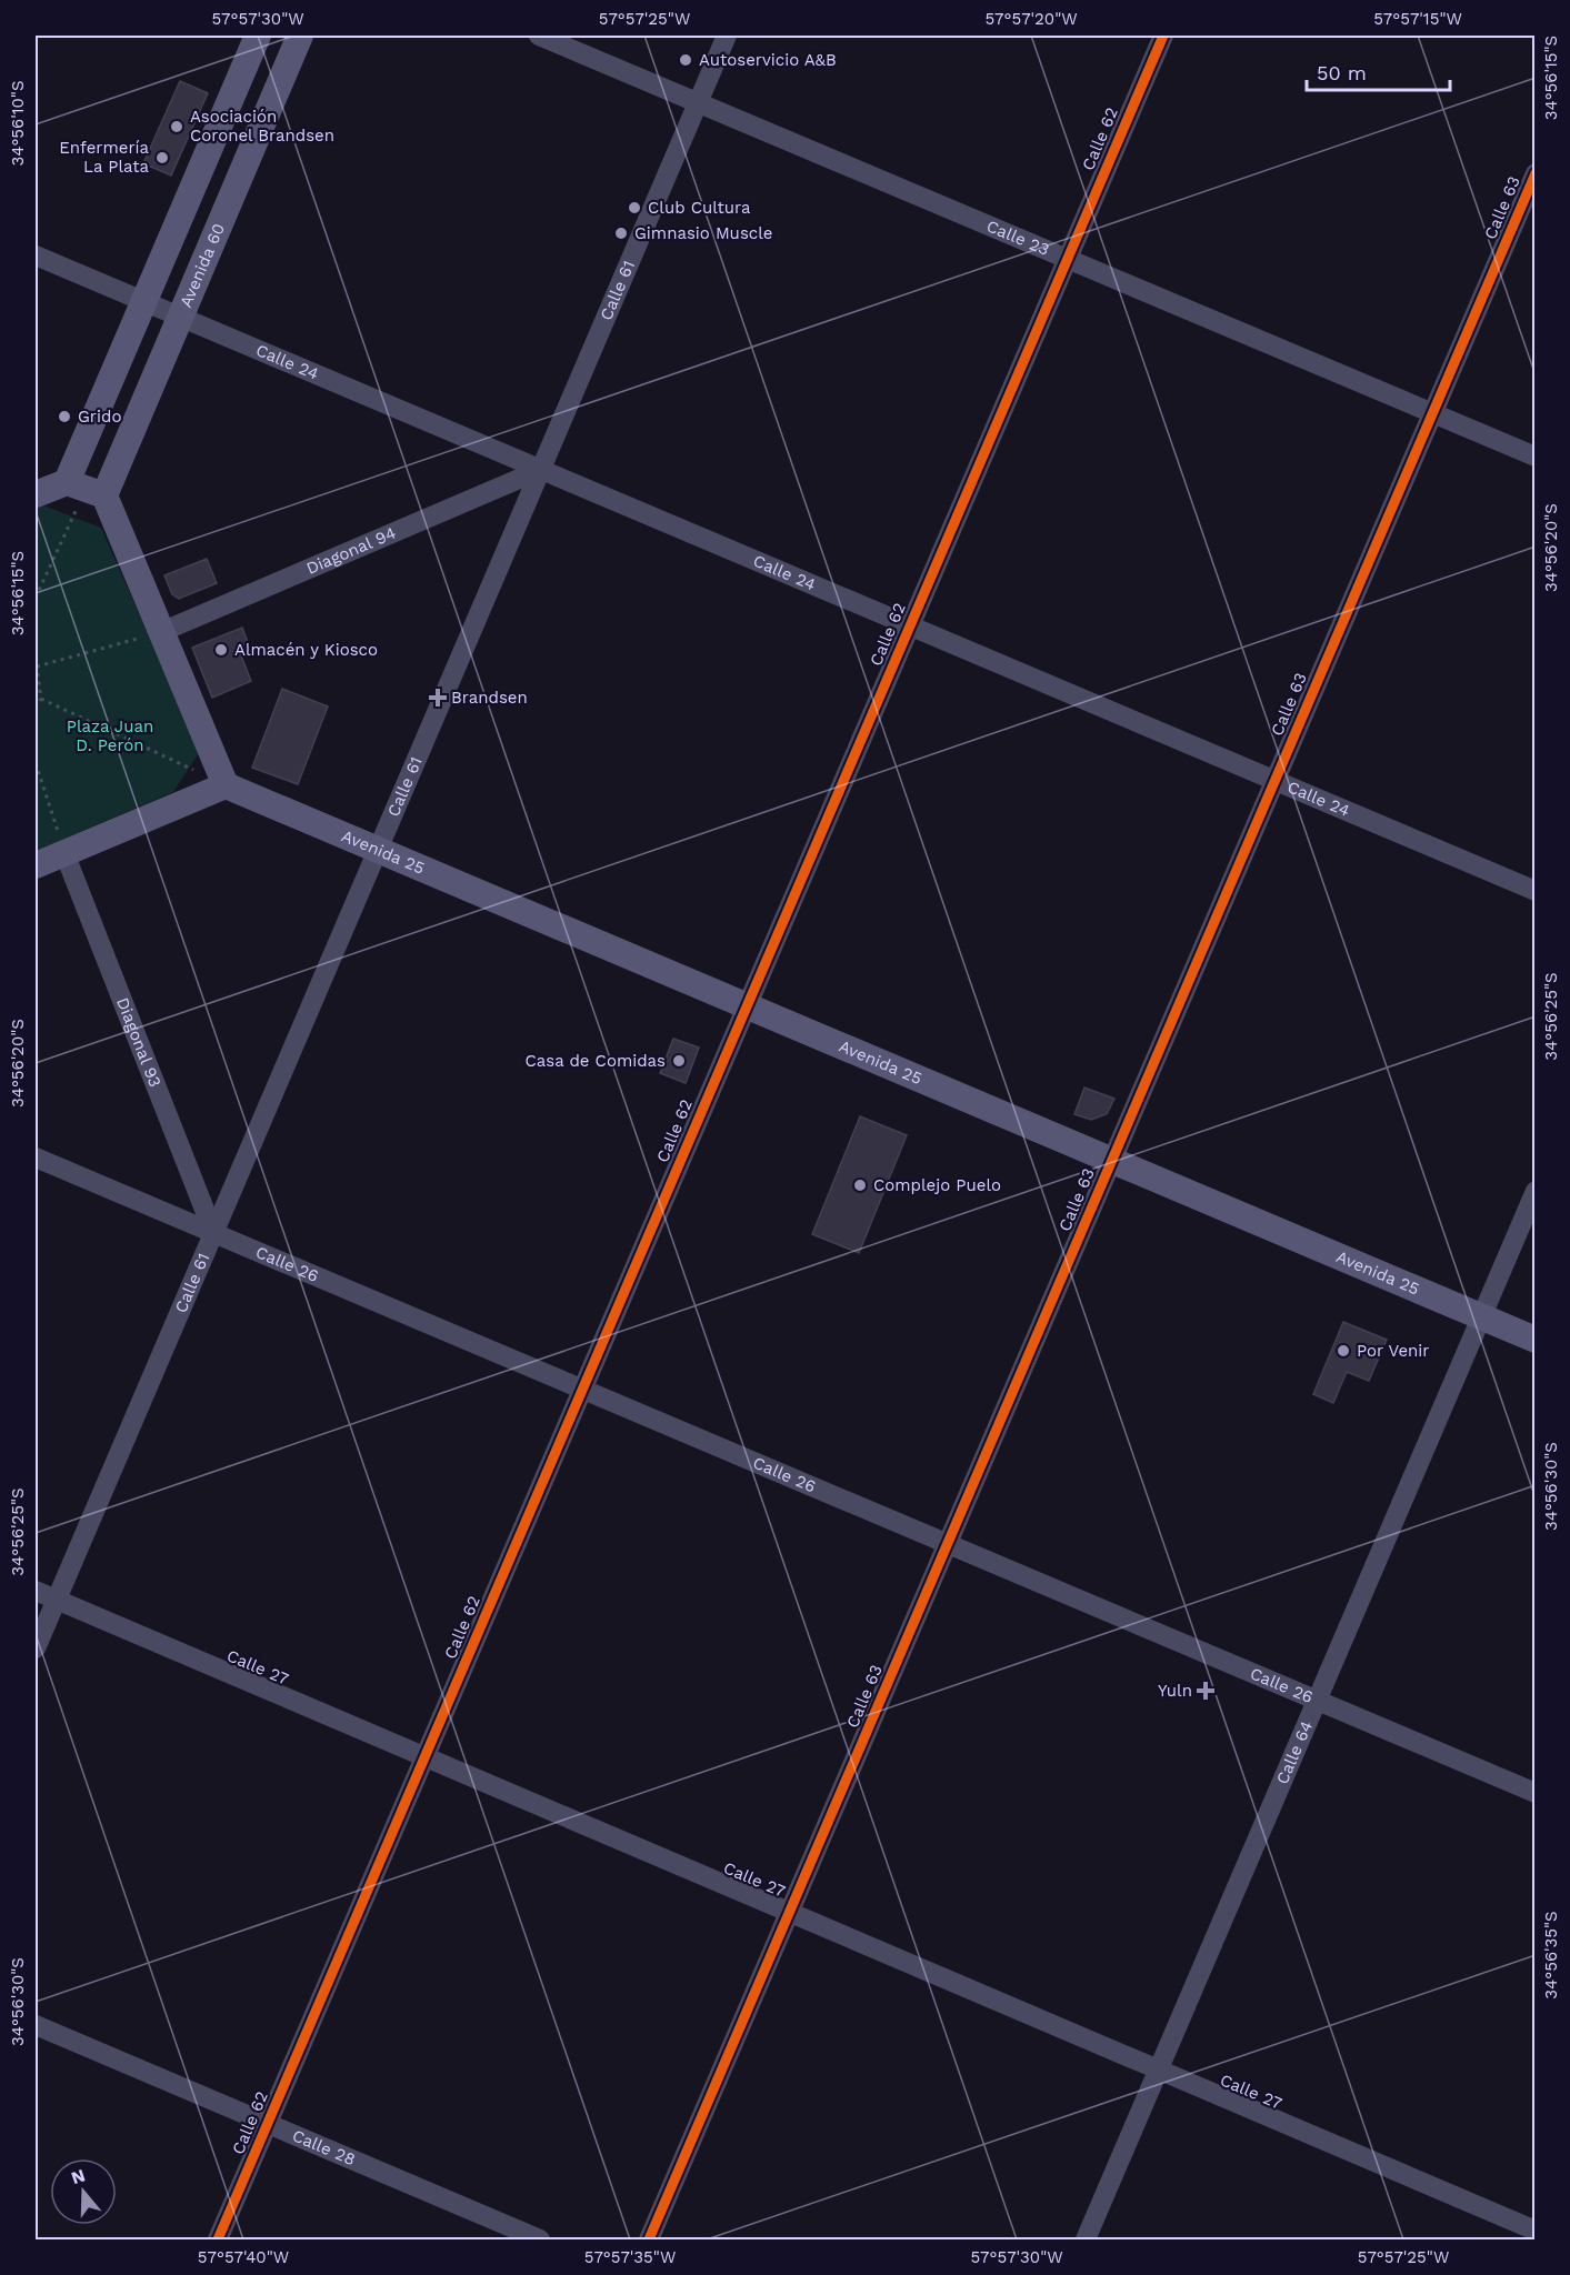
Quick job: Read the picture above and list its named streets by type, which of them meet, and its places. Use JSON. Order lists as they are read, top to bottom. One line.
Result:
{"streets":{"main road":["Avenida 60","Avenida 25"],"street":["Calle 62","Calle 63","Calle 23","Calle 61","Calle 24","Diagonal 94","Diagonal 93","Calle 26","Calle 27","Calle 64","Calle 28"]},"crossings":[["Calle 62","Calle 23"],["Calle 62","Calle 24"],["Calle 62","Avenida 25"],["Calle 62","Calle 26"],["Calle 62","Calle 27"],["Calle 62","Calle 28"],["Calle 63","Calle 23"],["Calle 63","Calle 24"],["Calle 63","Avenida 25"],["Calle 63","Calle 26"],["Calle 63","Calle 27"],["Calle 23","Calle 61"],["Avenida 60","Calle 24"],["Calle 61","Calle 24"],["Calle 61","Diagonal 94"],["Calle 61","Avenida 25"],["Calle 61","Diagonal 93"],["Calle 61","Calle 26"],["Calle 61","Calle 27"],["Calle 24","Diagonal 94"],["Avenida 25","Calle 64"],["Diagonal 93","Calle 26"],["Calle 26","Calle 64"],["Calle 27","Calle 64"]],"parks":["Plaza Juan D. Perón"],"places":{"other":["Autoservicio A&B","Asociación Coronel Brandsen","Enfermería La Plata","Club Cultura","Gimnasio Muscle","Grido","Almacén y Kiosco","Casa de Comidas","Complejo Puelo","Por Venir"],"health":["Brandsen","Yuln"]},"scale_bar":"50 m","north":"top","coordinates":["57°57'30\"W","57°57'25\"W","57°57'20\"W","57°57'15\"W","34°56'15\"S","34°56'10\"S","34°56'20\"S","34°56'25\"S","34°56'30\"S","34°56'35\"S","57°57'40\"W","57°57'35\"W"]}
